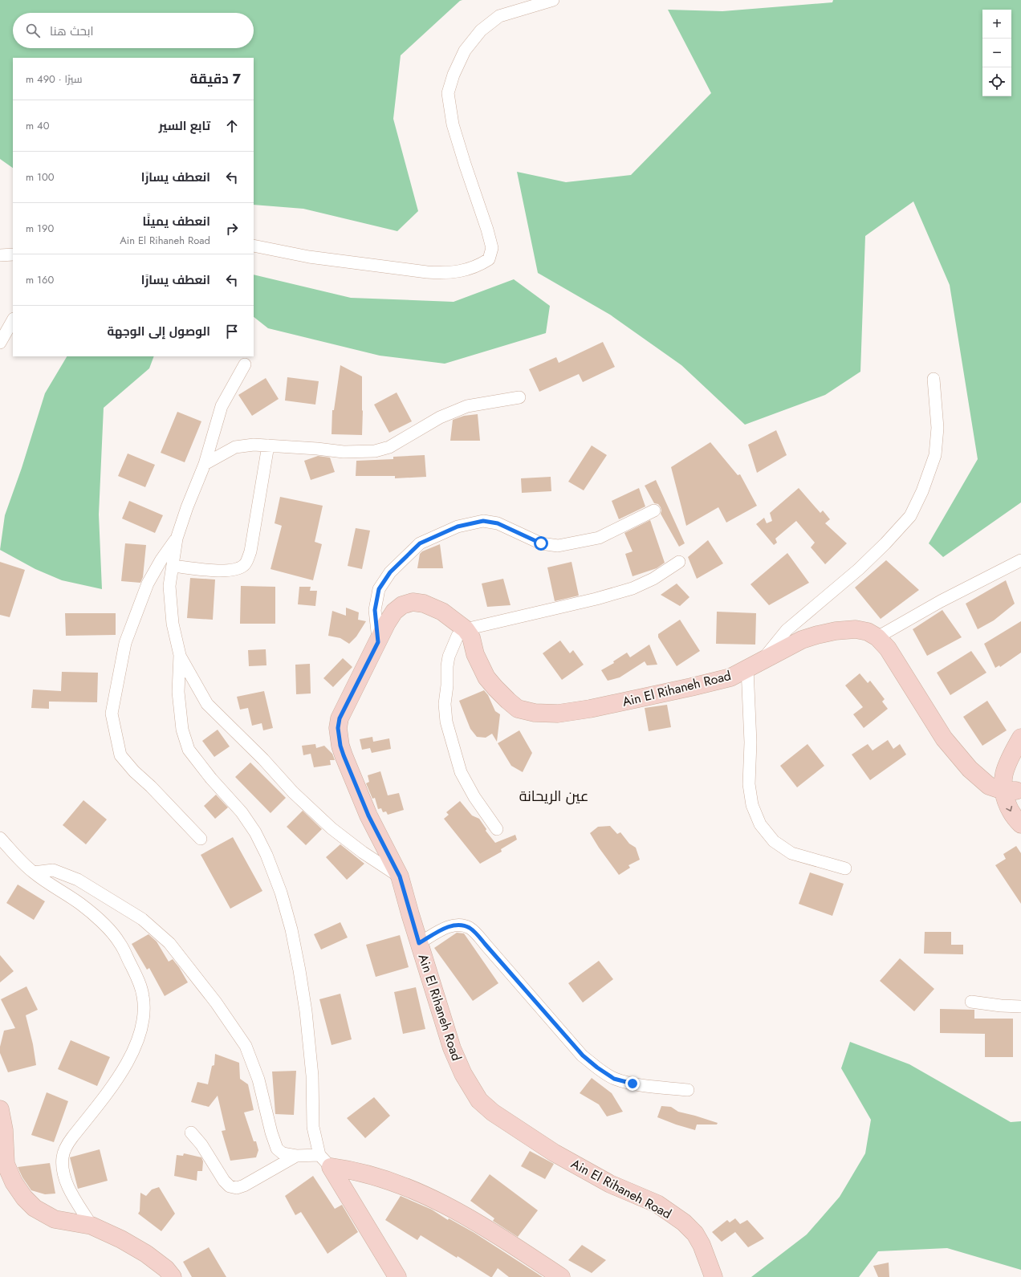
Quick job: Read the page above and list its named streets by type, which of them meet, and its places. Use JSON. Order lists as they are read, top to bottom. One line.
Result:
{"streets":{"street":["Ain El Rihaneh Road"]},"districts":["عين الريحانة"],"page":{"map_buttons":["+","−"],"search":"ابحث هنا","heading":["7 دقيقة","سيرًا · 490 m"],"list":[["تابع السير","40 m"],["انعطف يسارًا","100 m"],["انعطف يمينًا","Ain El Rihaneh Road","190 m"],["انعطف يسارًا","160 m"],"الوصول إلى الوجهة"]}}
